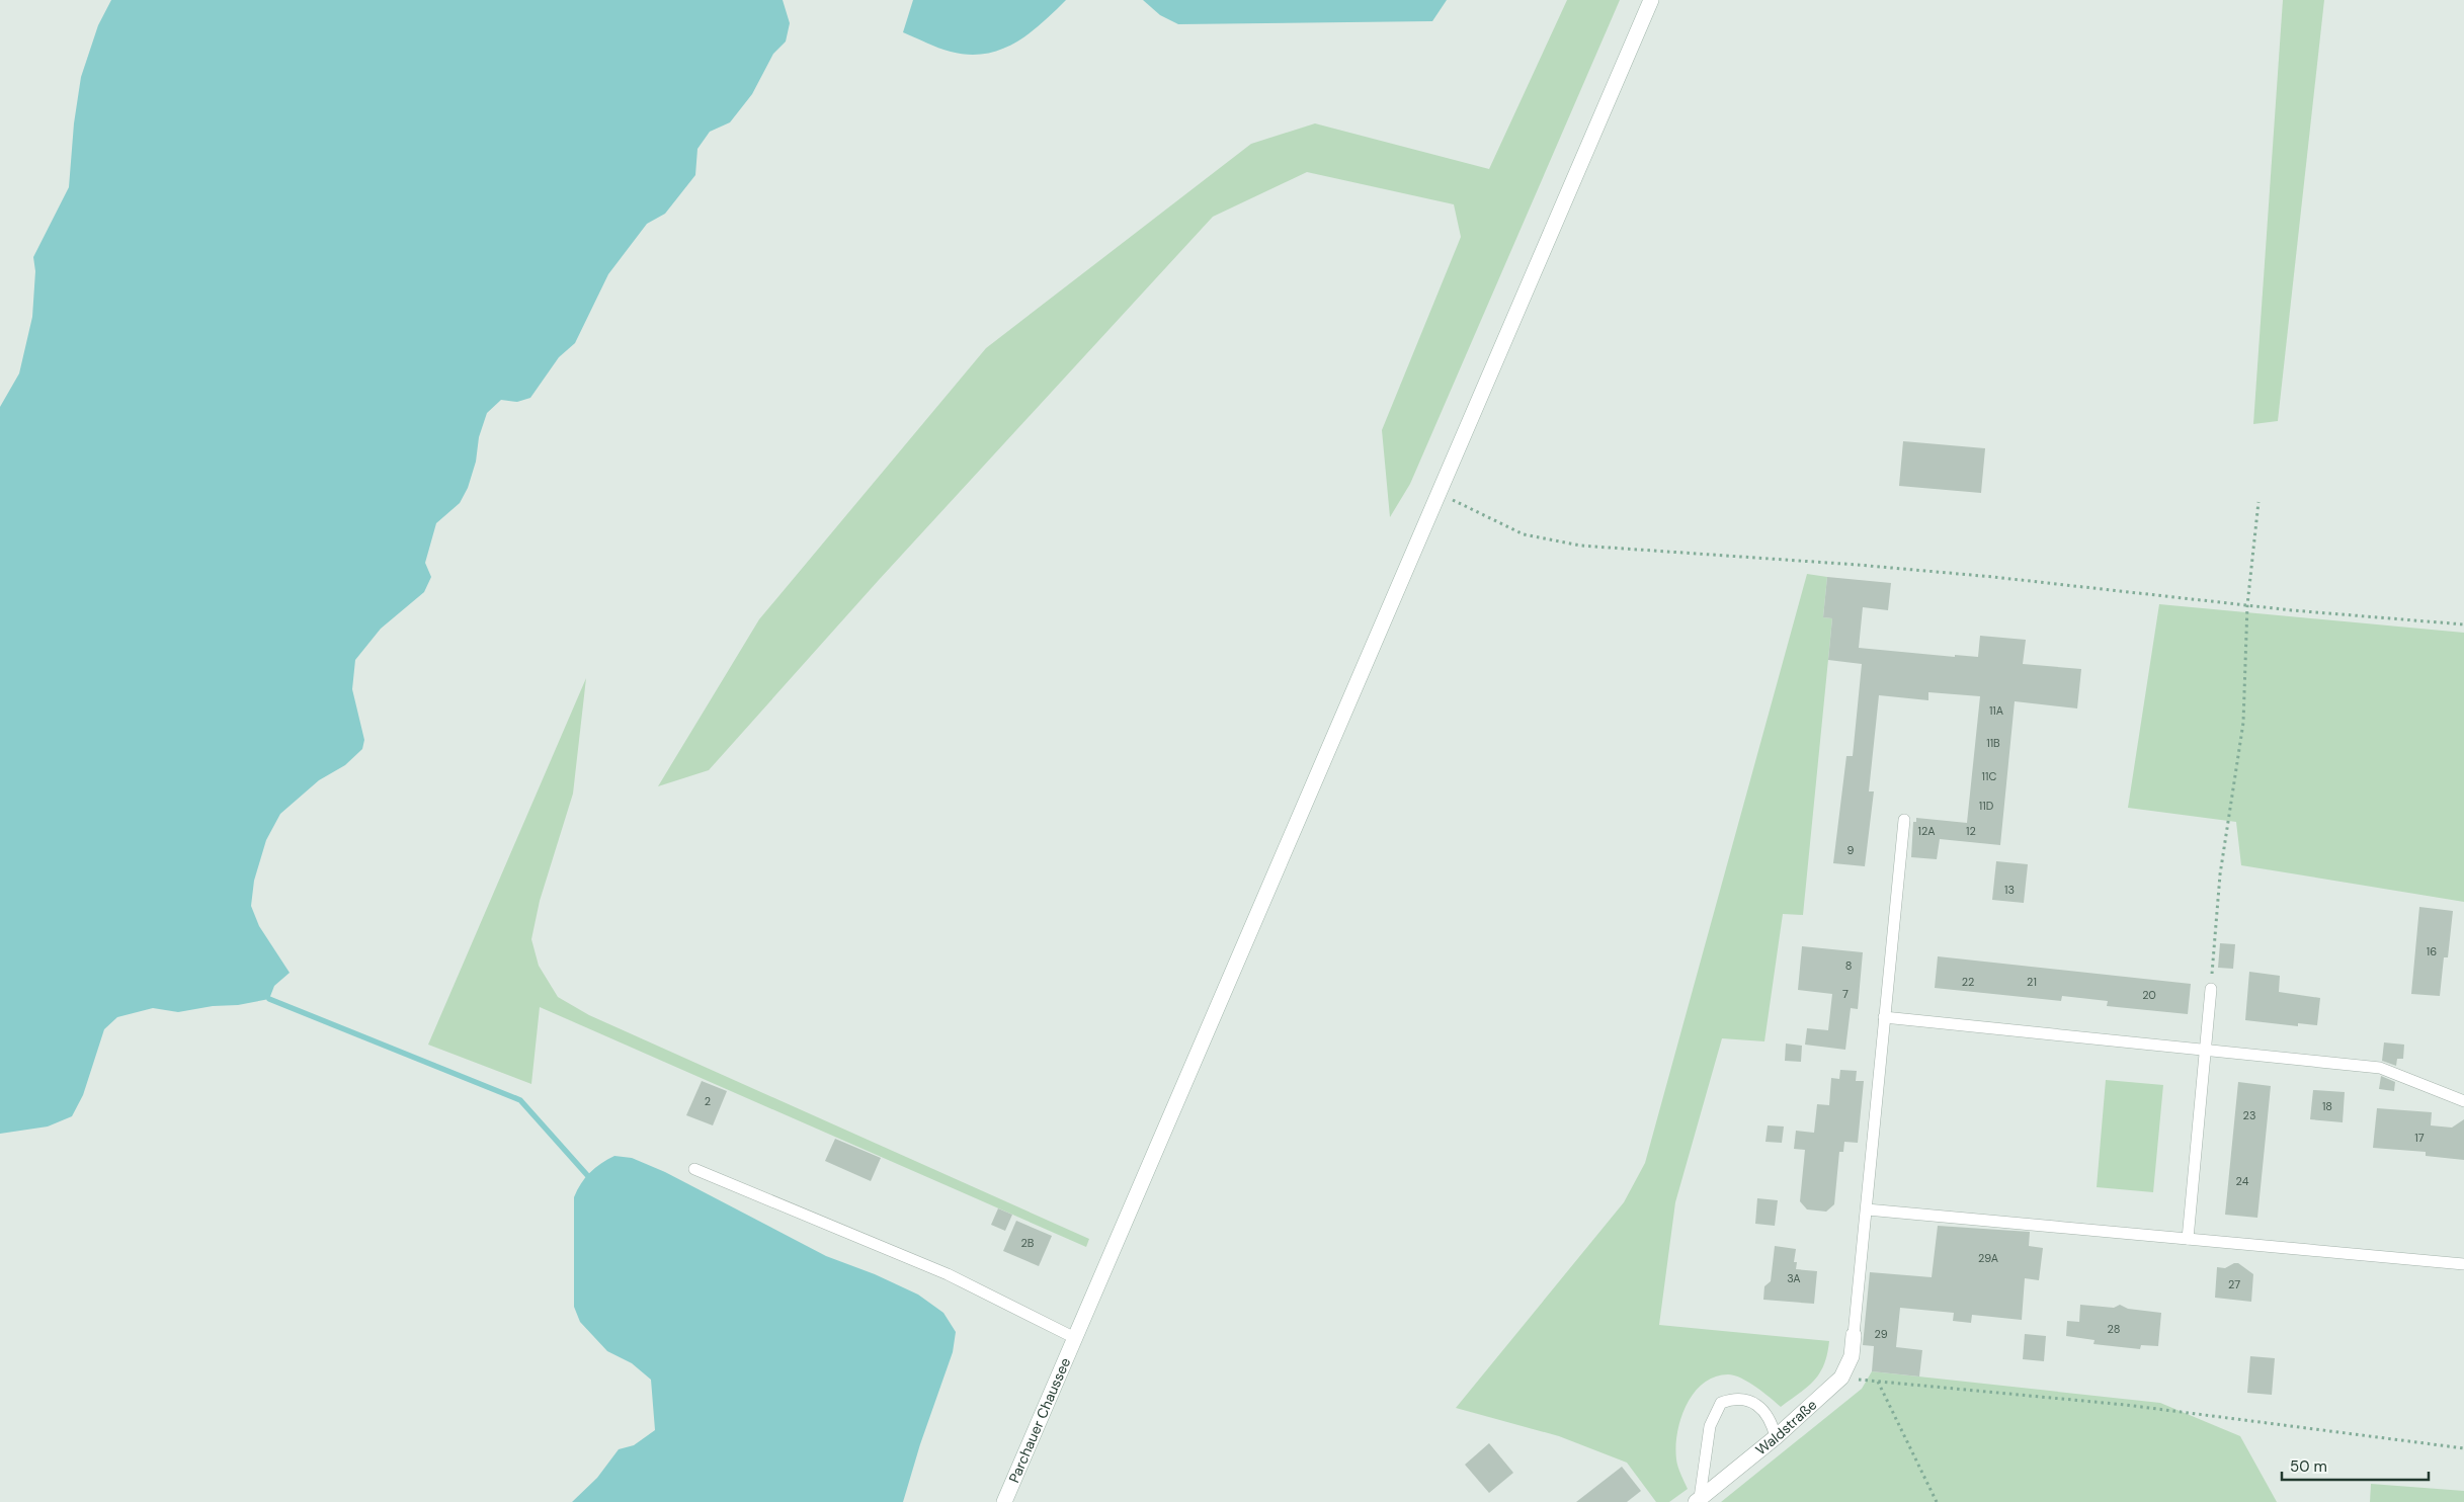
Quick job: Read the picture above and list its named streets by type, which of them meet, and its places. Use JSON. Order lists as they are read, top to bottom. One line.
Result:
{"streets":{"street":["Parchauer Chaussee","Waldstraße"]},"house_numbers":["11A","11B","11C","11D","12A","12","9","13","16","8","22","21","7","20","2","18","23","17","24","2B","29A","3A","27","28","29"],"scale_bar":"50 m"}
